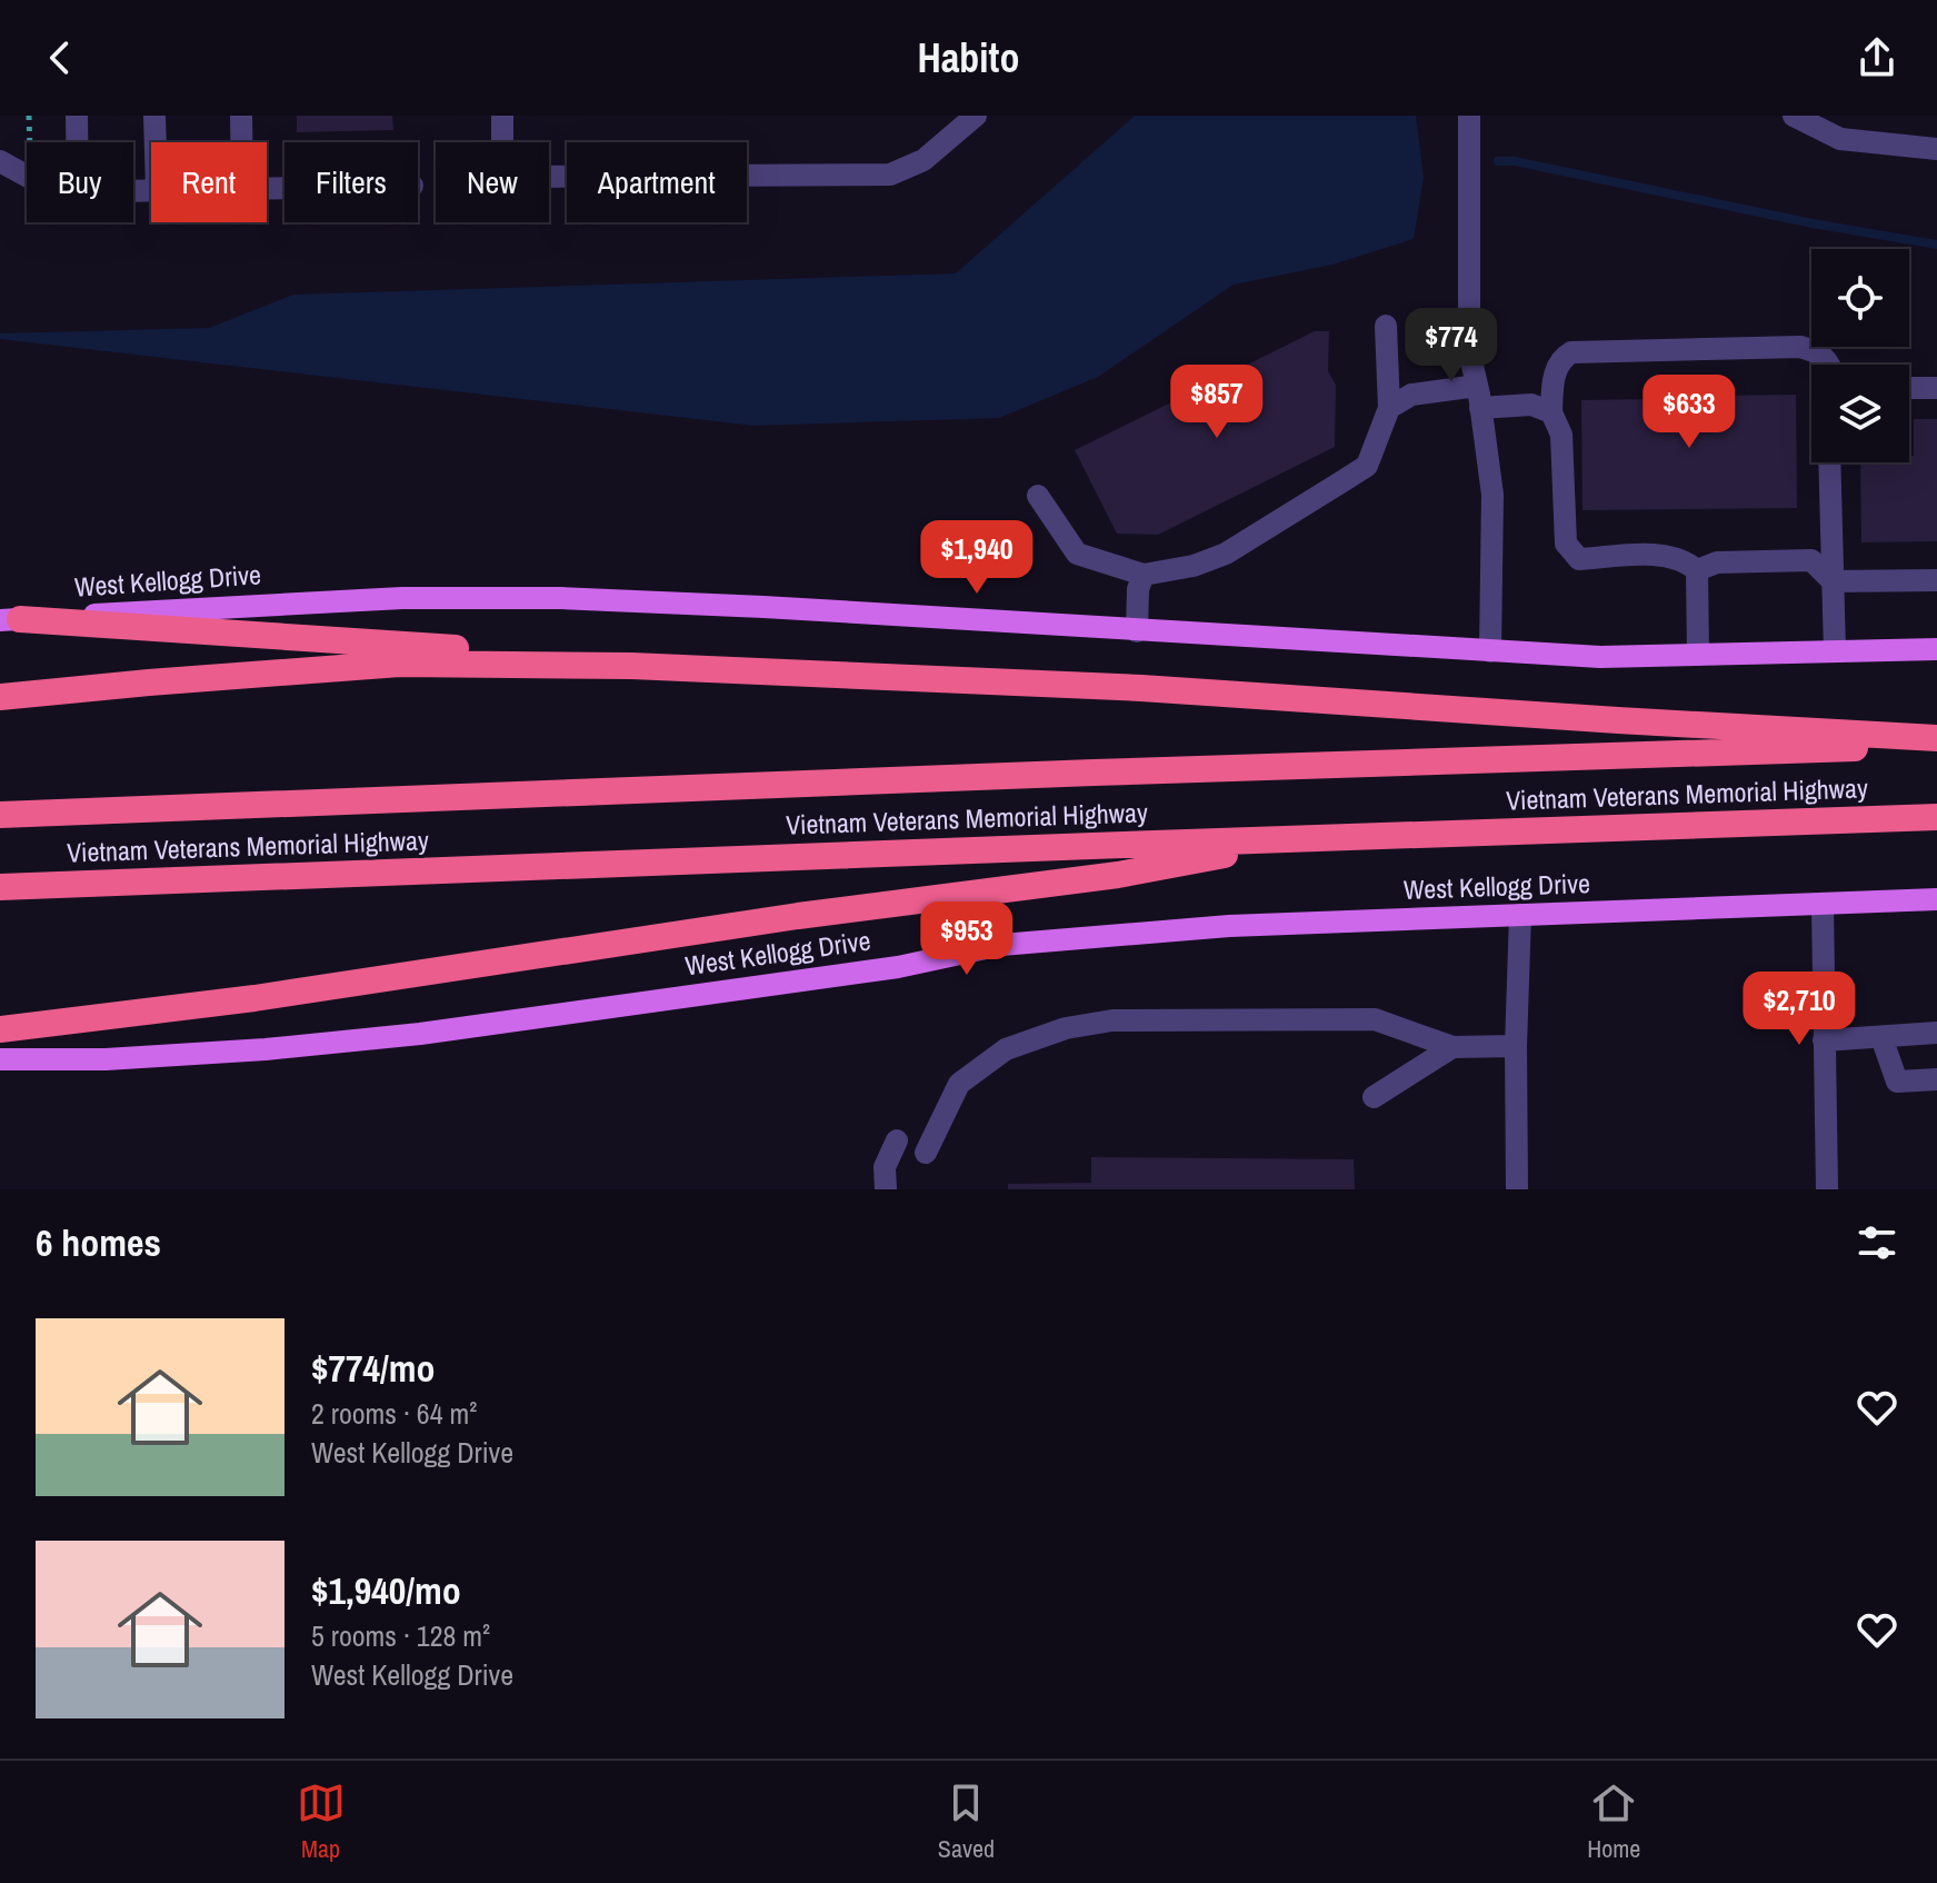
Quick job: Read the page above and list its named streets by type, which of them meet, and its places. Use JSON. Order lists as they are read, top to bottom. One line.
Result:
{"streets":{"highway":["Vietnam Veterans Memorial Highway"],"main road":["West Kellogg Drive"]},"page":{"header":"Habito","chip":["Buy","Rent","Filters","New","Apartment"],"price":["$774","$857","$633","$1,940","$953","$2,710"],"heading":"6 homes","list":[{"name":"$774/mo","note":"2 rooms · 64 m² · West Kellogg Drive"},{"name":"$1,940/mo","note":"5 rooms · 128 m² · West Kellogg Drive"}],"tabs":["Map","Saved","Home"]}}
